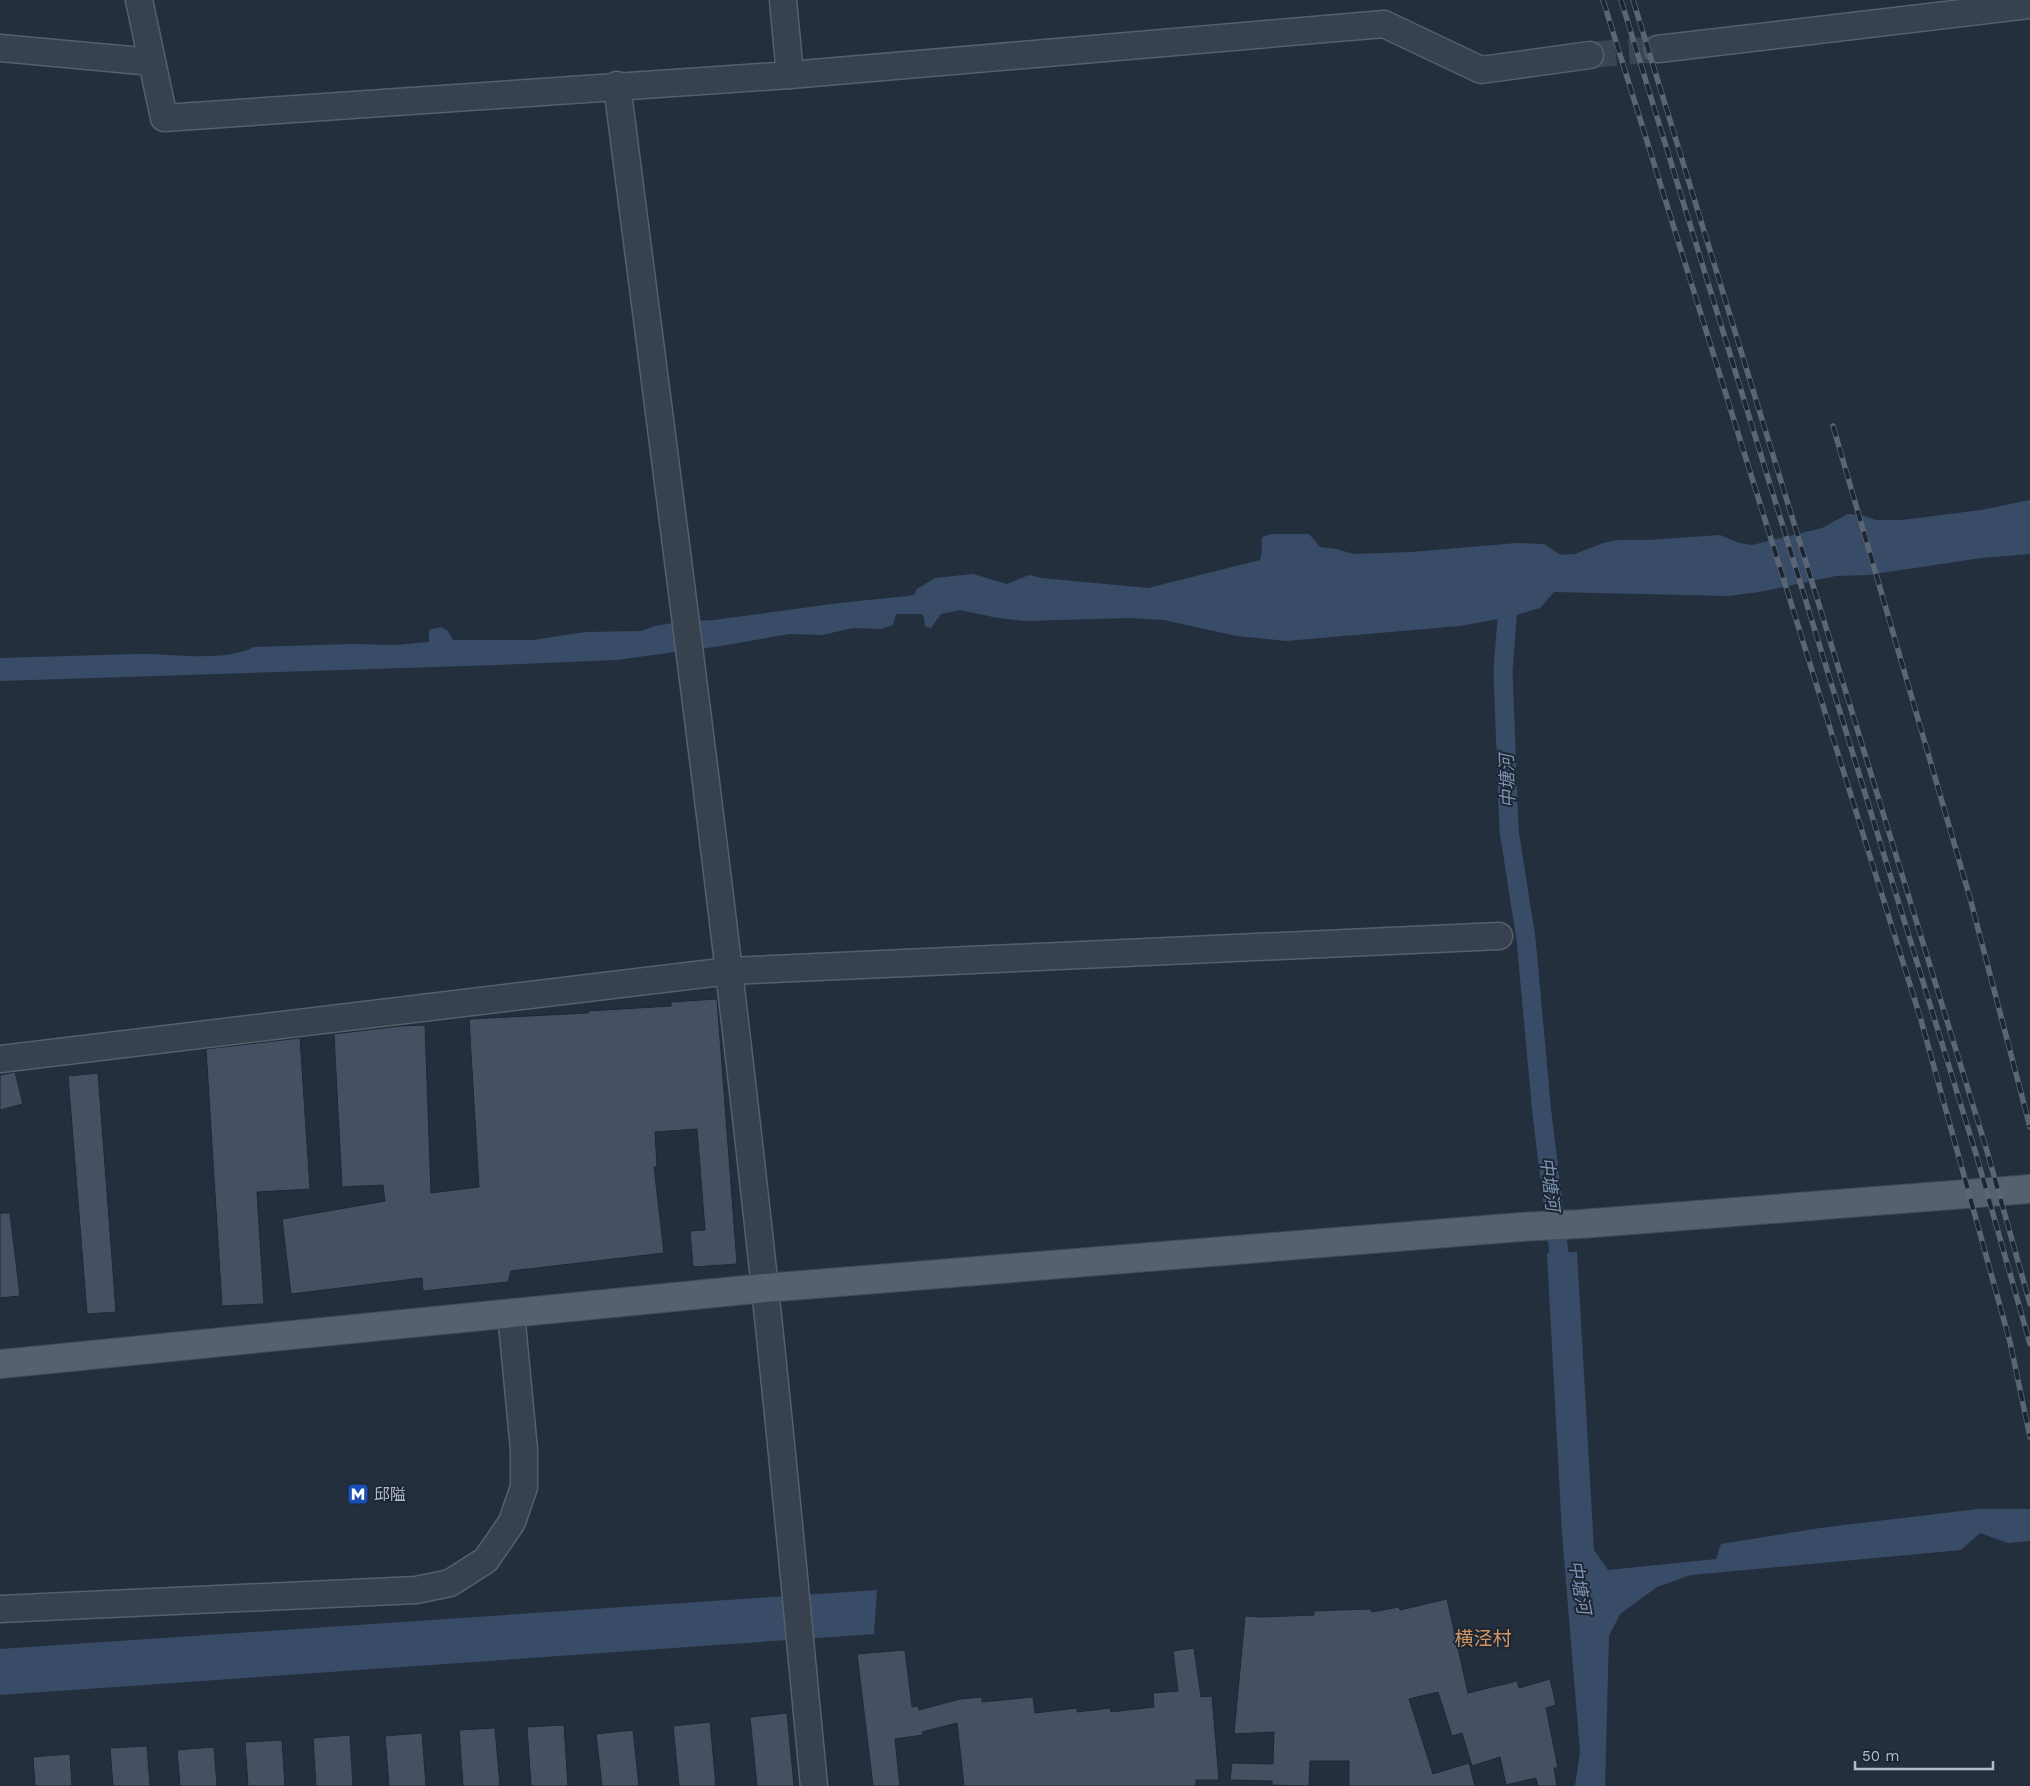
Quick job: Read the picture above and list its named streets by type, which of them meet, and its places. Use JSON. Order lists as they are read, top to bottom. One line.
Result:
{"districts":["横泾村"],"water":["中塘河"],"places":{"metro station":["邱隘"]},"scale_bar":"50 m"}
